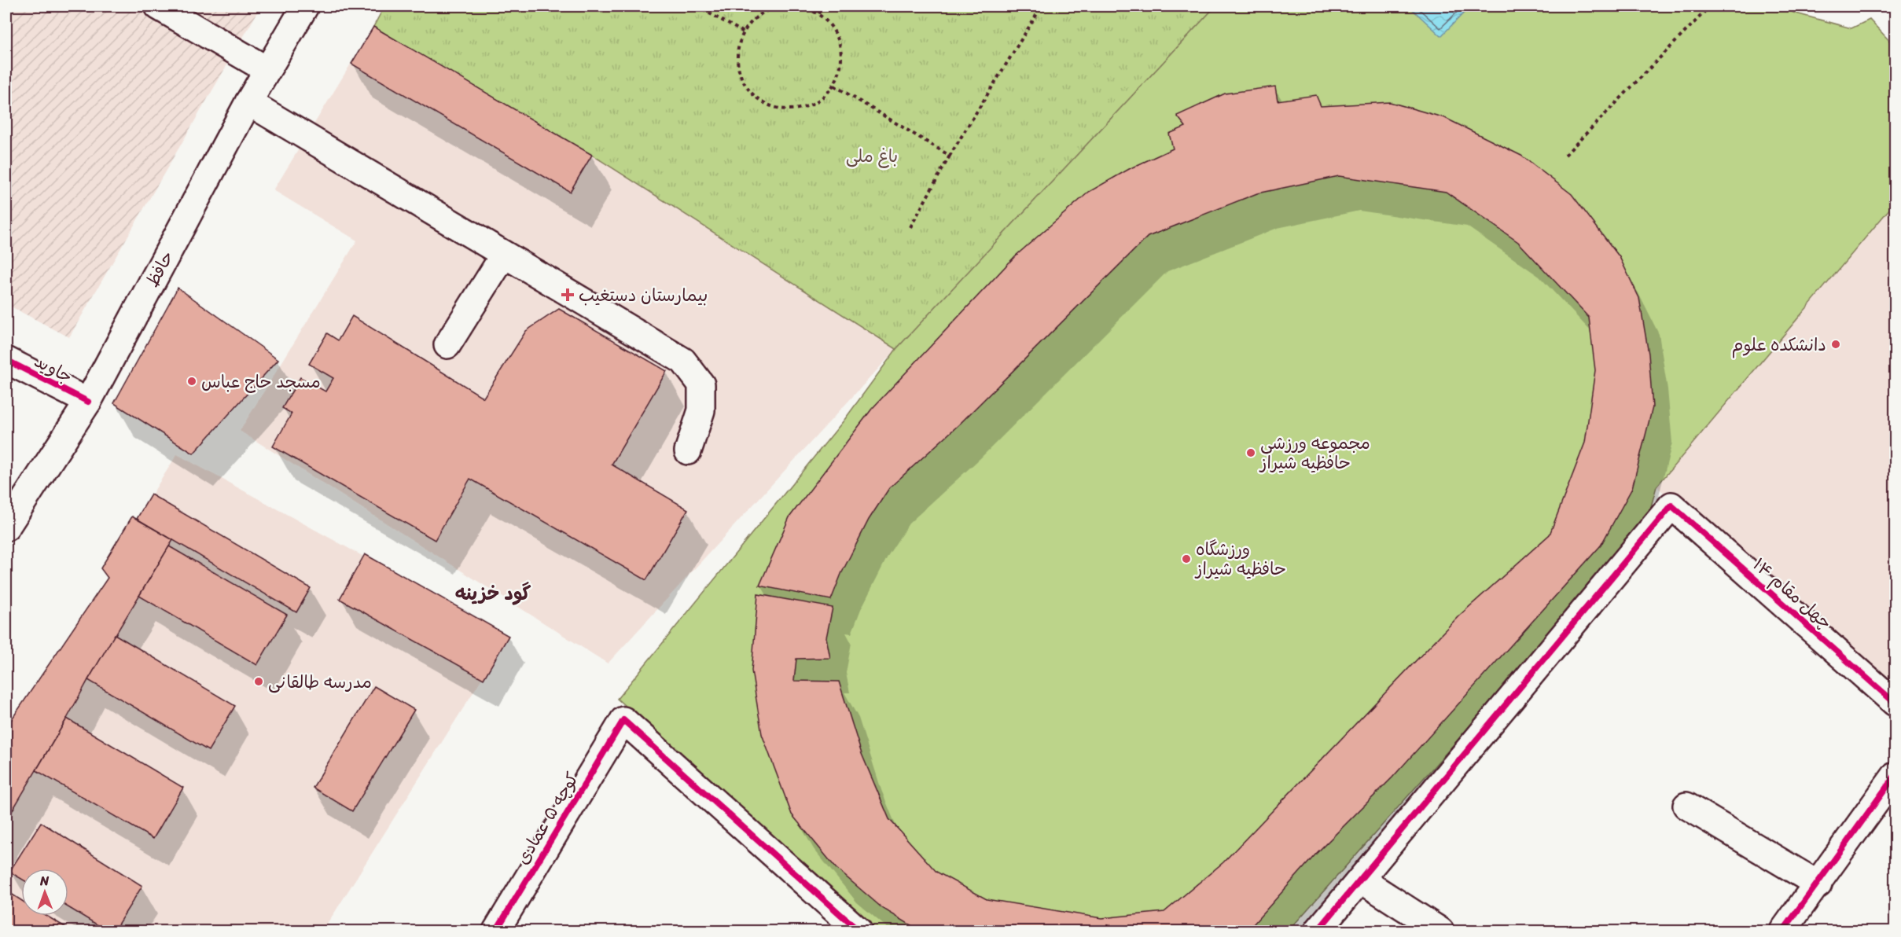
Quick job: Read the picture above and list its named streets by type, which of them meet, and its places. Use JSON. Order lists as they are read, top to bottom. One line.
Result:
{"streets":{"street":["حافظ","جاوید","چهل مقام ۱۴","کوچه ۵ عمادی"]},"crossings":[["حافظ","جاوید"]],"districts":["گود خزینه"],"parks":["باغ ملی"],"places":{"health":["بیمارستان دستغیب"],"other":["دانشکده علوم","مسجد حاج عباس","مجموعه ورزشی حافظیه شیراز","ورزشگاه حافظیه شیراز","مدرسه طالقانی"]},"north":"top"}
